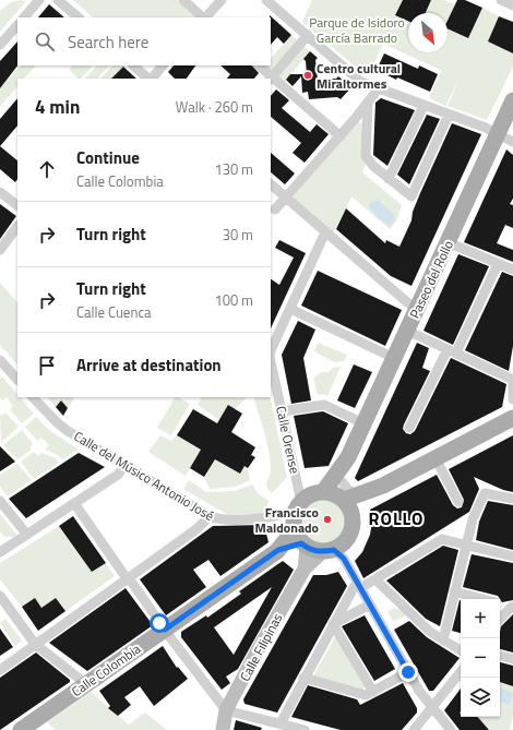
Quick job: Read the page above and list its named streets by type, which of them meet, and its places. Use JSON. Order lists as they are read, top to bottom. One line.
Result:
{"streets":{"main road":["Paseo del Rollo","Calle Filipinas","Calle Colombia"],"street":["Calle Orense","Calle del Músico Antonio José"]},"crossings":[["Paseo del Rollo","Calle Orense"],["Paseo del Rollo","Calle del Músico Antonio José"],["Paseo del Rollo","Calle Filipinas"],["Paseo del Rollo","Calle Colombia"],["Calle Orense","Calle del Músico Antonio José"],["Calle Orense","Calle Filipinas"],["Calle Orense","Calle Colombia"],["Calle del Músico Antonio José","Calle Filipinas"],["Calle del Músico Antonio José","Calle Colombia"],["Calle Filipinas","Calle Colombia"]],"districts":["ROLLO"],"parks":["Parque de Isidoro García Barrado"],"places":["Centro cultural Miraltormes","Francisco Maldonado"],"north":"bottom right","page":{"search":"Search here","heading":["4 min","Walk · 260 m"],"list":[["Continue","Calle Colombia","130 m"],["Turn right","30 m"],["Turn right","Calle Cuenca","100 m"],"Arrive at destination"],"map_buttons":["+","−"]}}
